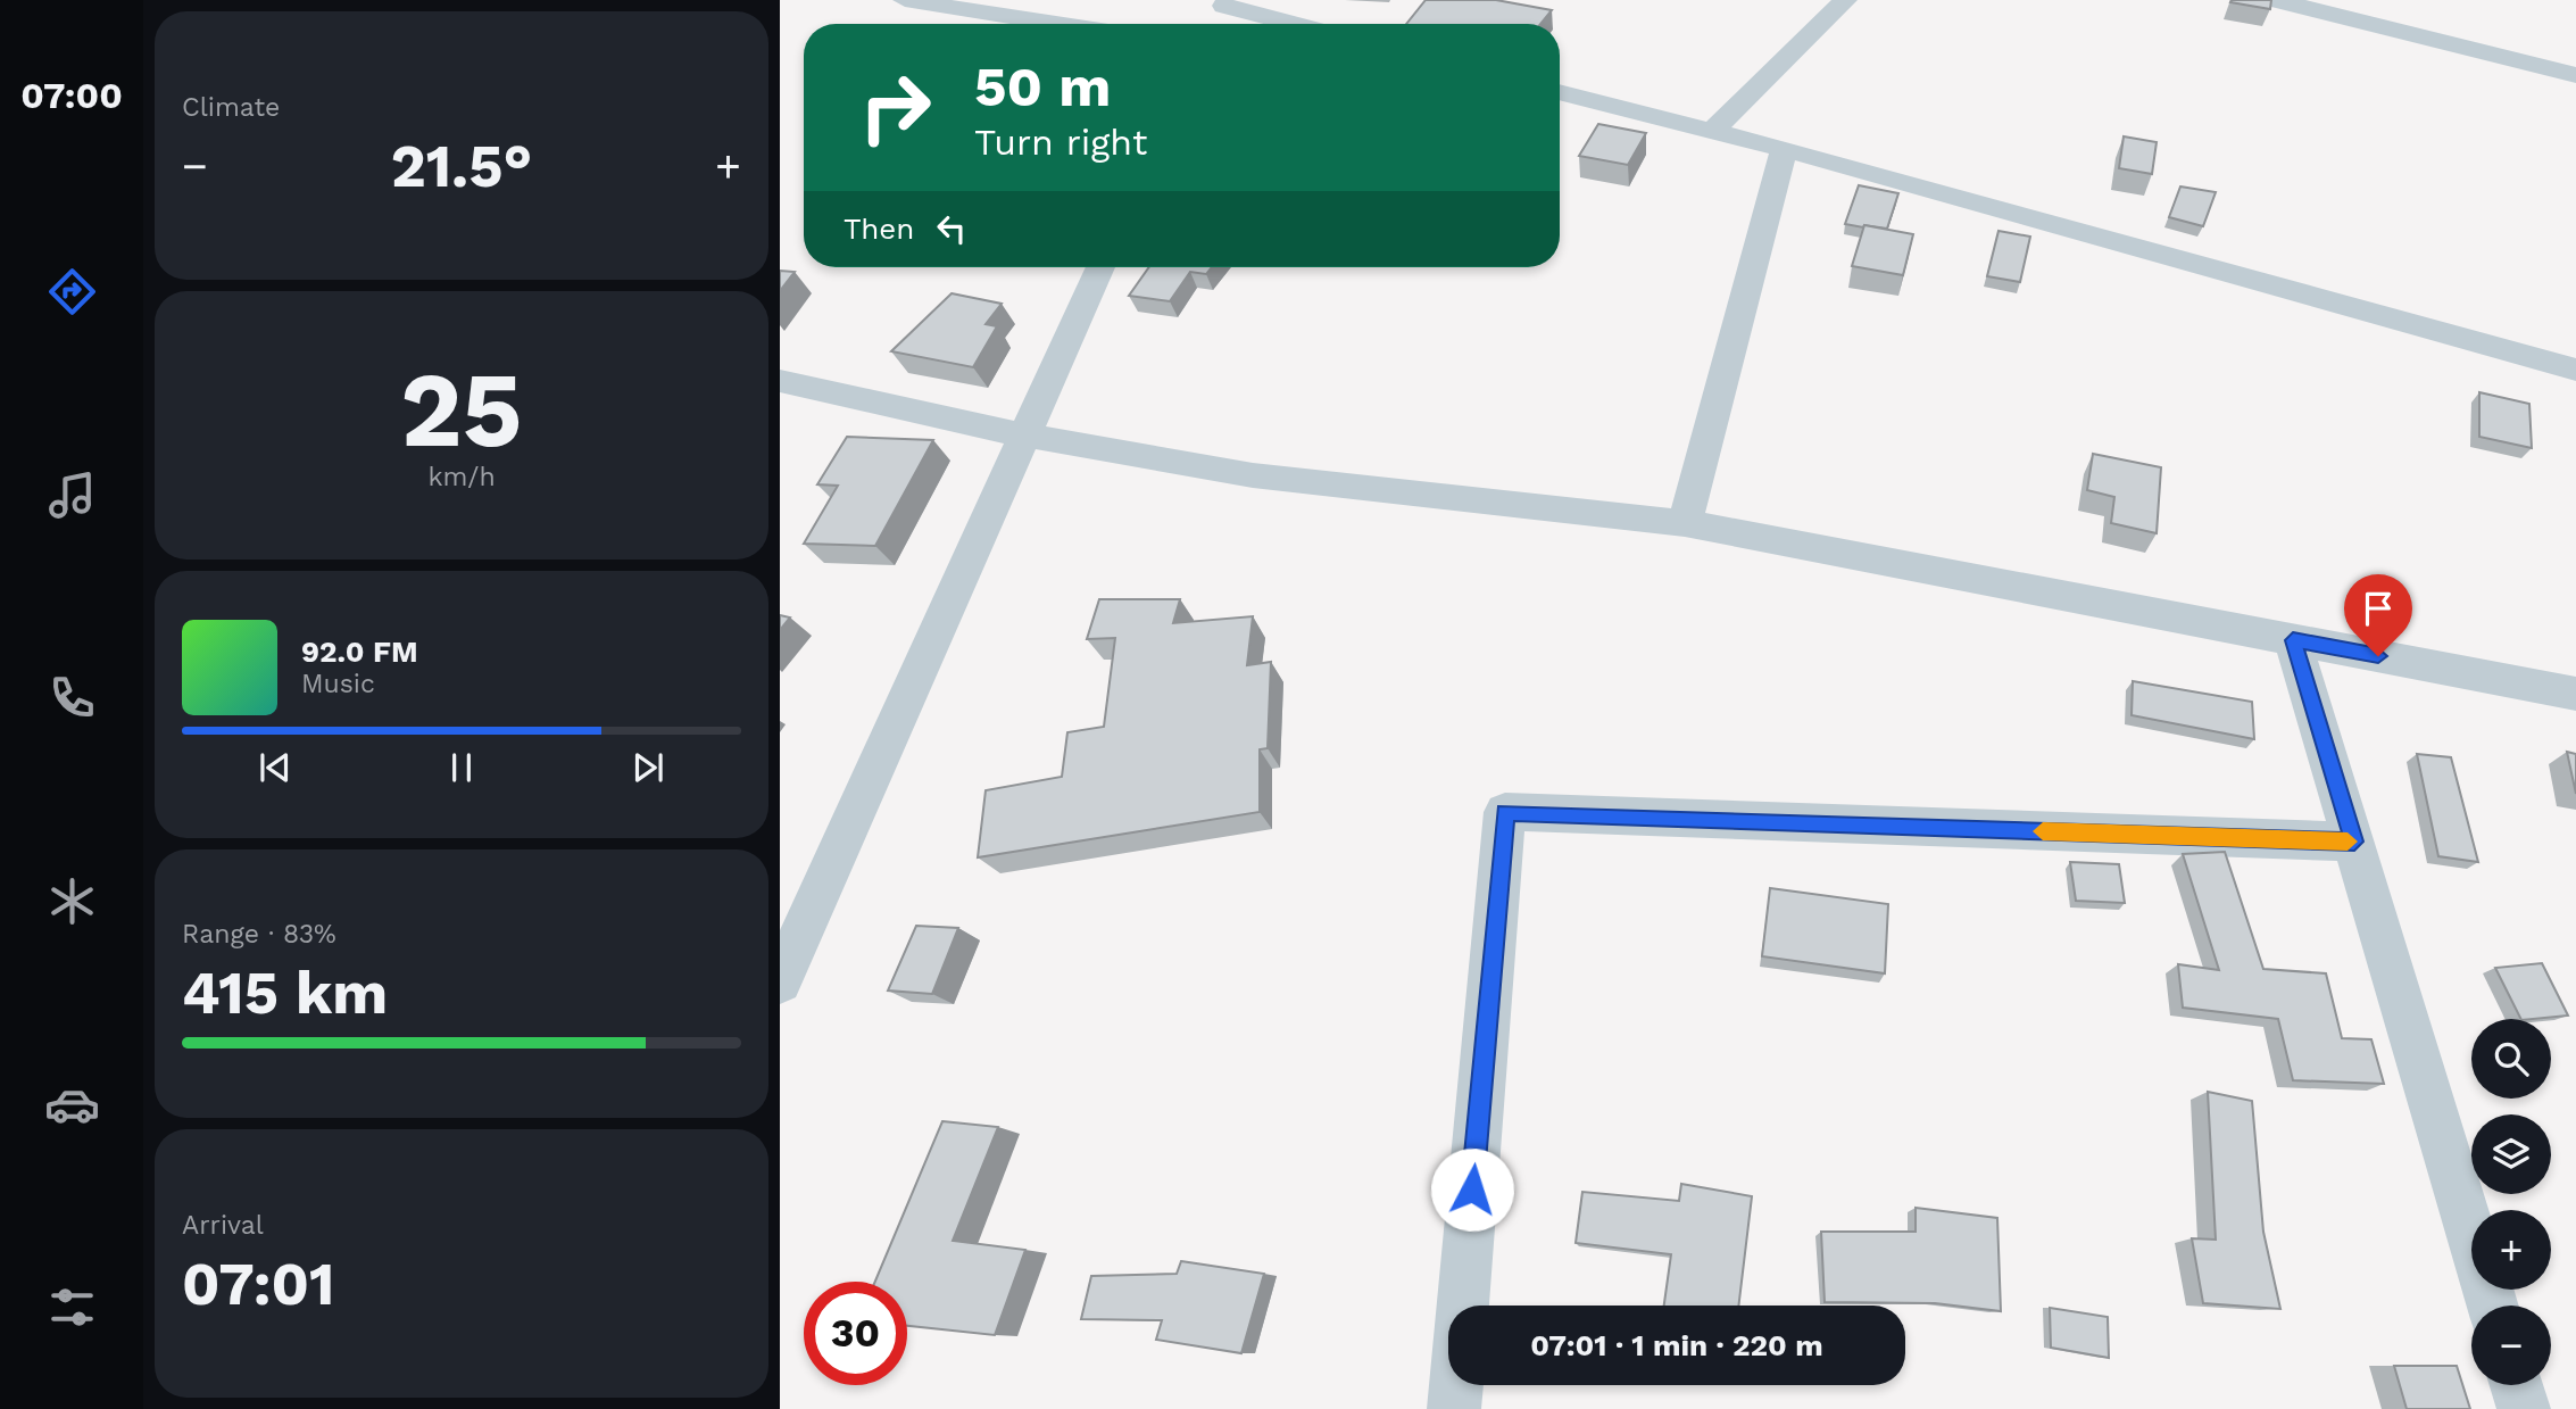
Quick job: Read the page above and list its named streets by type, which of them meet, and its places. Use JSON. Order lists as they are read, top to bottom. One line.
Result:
{"page":{"tabs":"07:00","tile":["Climate",["25","km/h"],["Range · 83%","415 km"],["Arrival","07:01"]],"turn":["50 m","Turn right"],"heat":["−","21.5°","+"],"then":"Then","song":["92.0 FM","Music"],"map_buttons":["+","−"],"limit":"30","trip":"07:01 · 1 min · 220 m"}}
